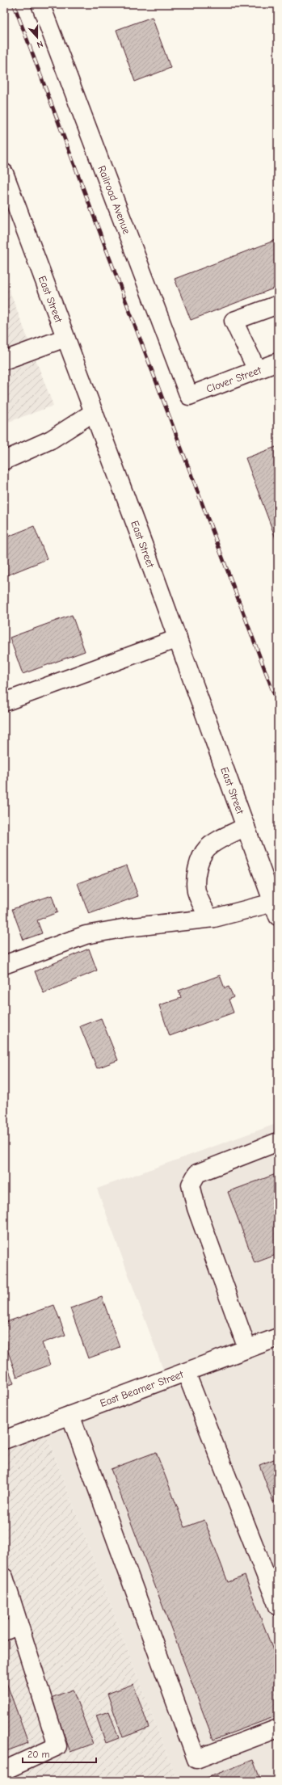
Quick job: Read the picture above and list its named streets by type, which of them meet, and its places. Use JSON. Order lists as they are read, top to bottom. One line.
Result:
{"streets":{"street":["Railroad Avenue","East Street","Clover Street","East Beamer Street"]},"crossings":[["Railroad Avenue","Clover Street"]],"scale_bar":"20 m","north":"bottom"}
